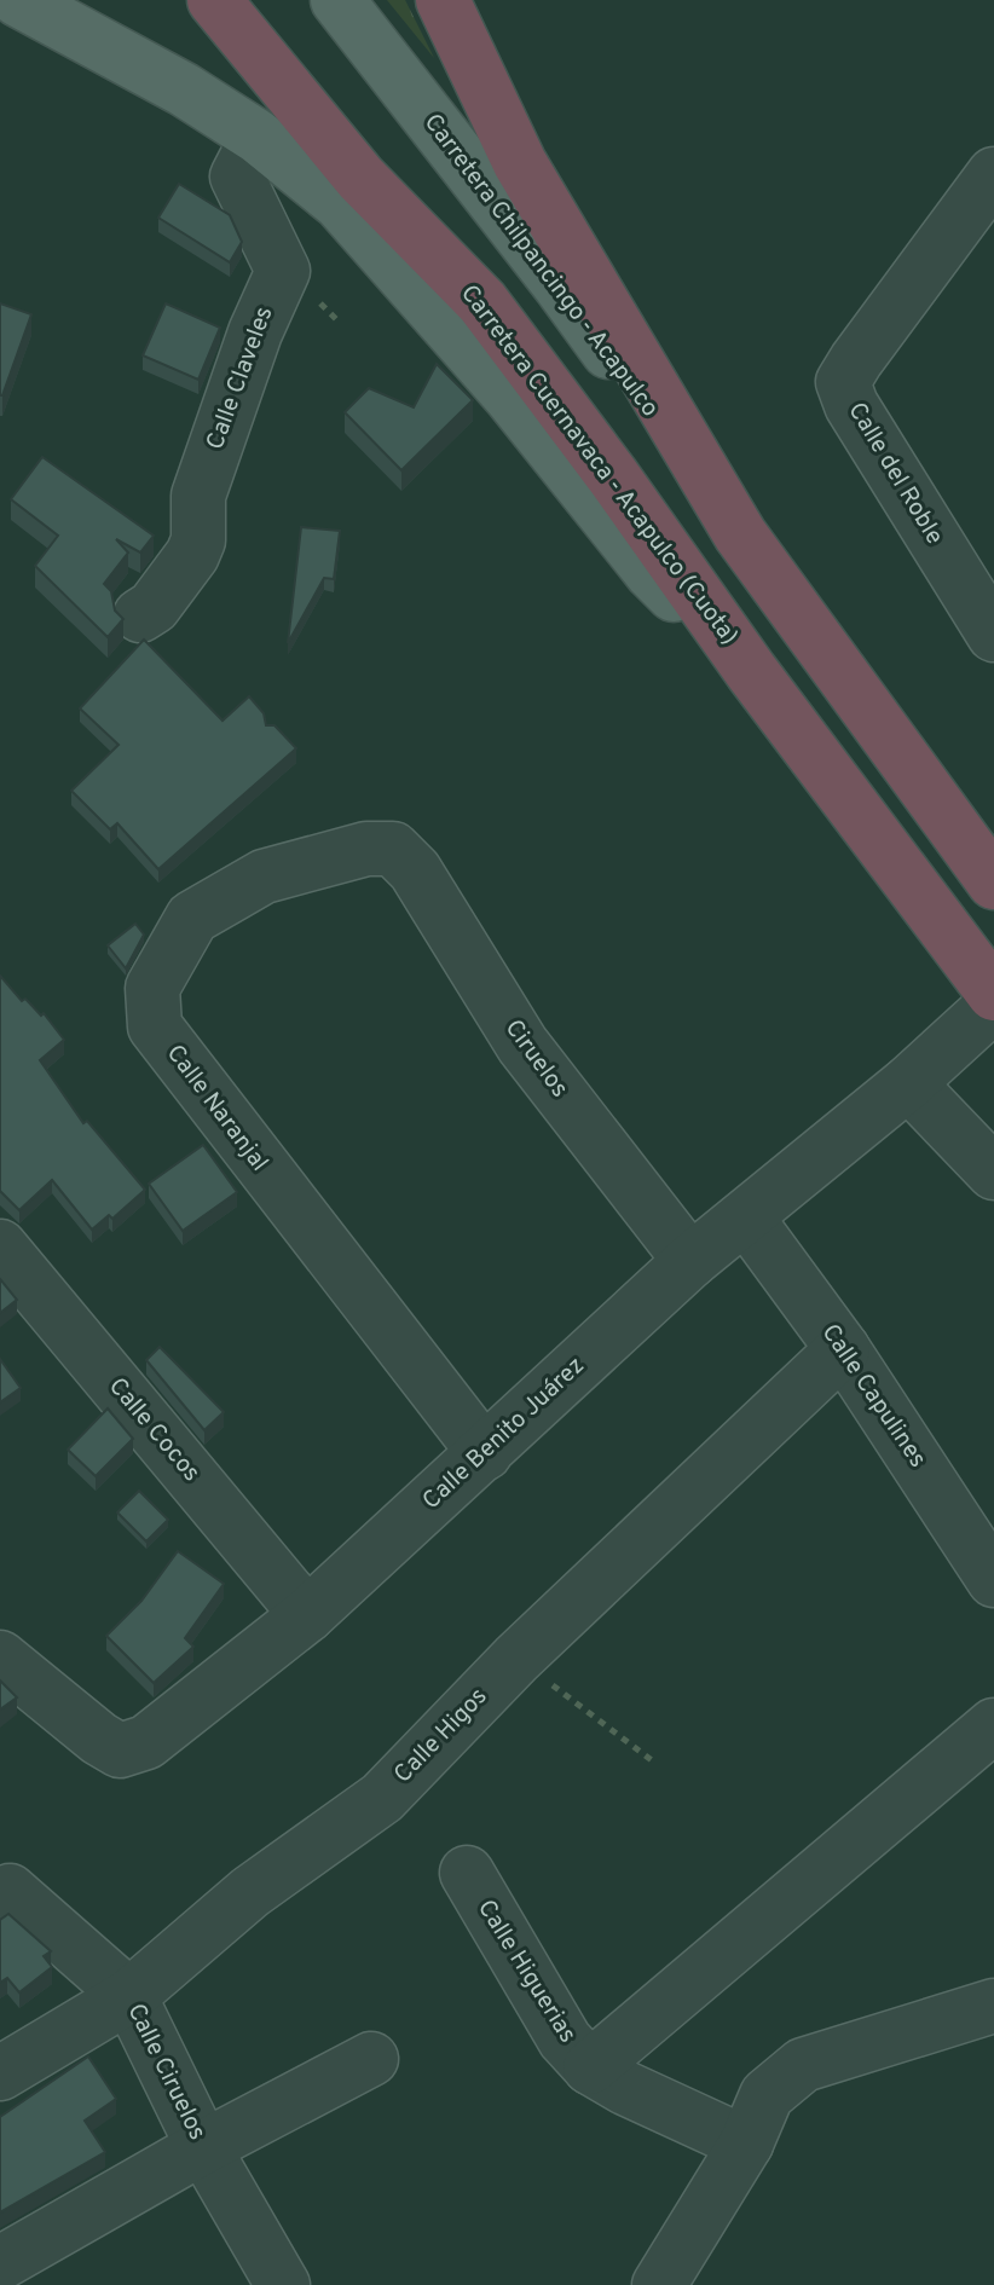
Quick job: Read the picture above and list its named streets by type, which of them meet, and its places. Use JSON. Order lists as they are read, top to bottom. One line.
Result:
{"streets":{"highway":["Carretera Cuernavaca - Acapulco (Cuota)"],"main road":["Carretera Chilpancingo - Acapulco"],"street":["Calle Claveles","Calle del Roble","Ciruelos","Calle Naranjal","Calle Capulines","Calle Cocos","Calle Benito Juárez","Calle Higos","Calle Higuerias","Calle Ciruelos"]},"crossings":[["Ciruelos","Calle Naranjal"],["Ciruelos","Calle Benito Juárez"],["Calle Naranjal","Calle Benito Juárez"],["Calle Capulines","Calle Benito Juárez"],["Calle Capulines","Calle Higos"],["Calle Cocos","Calle Benito Juárez"],["Calle Higos","Calle Ciruelos"]]}
